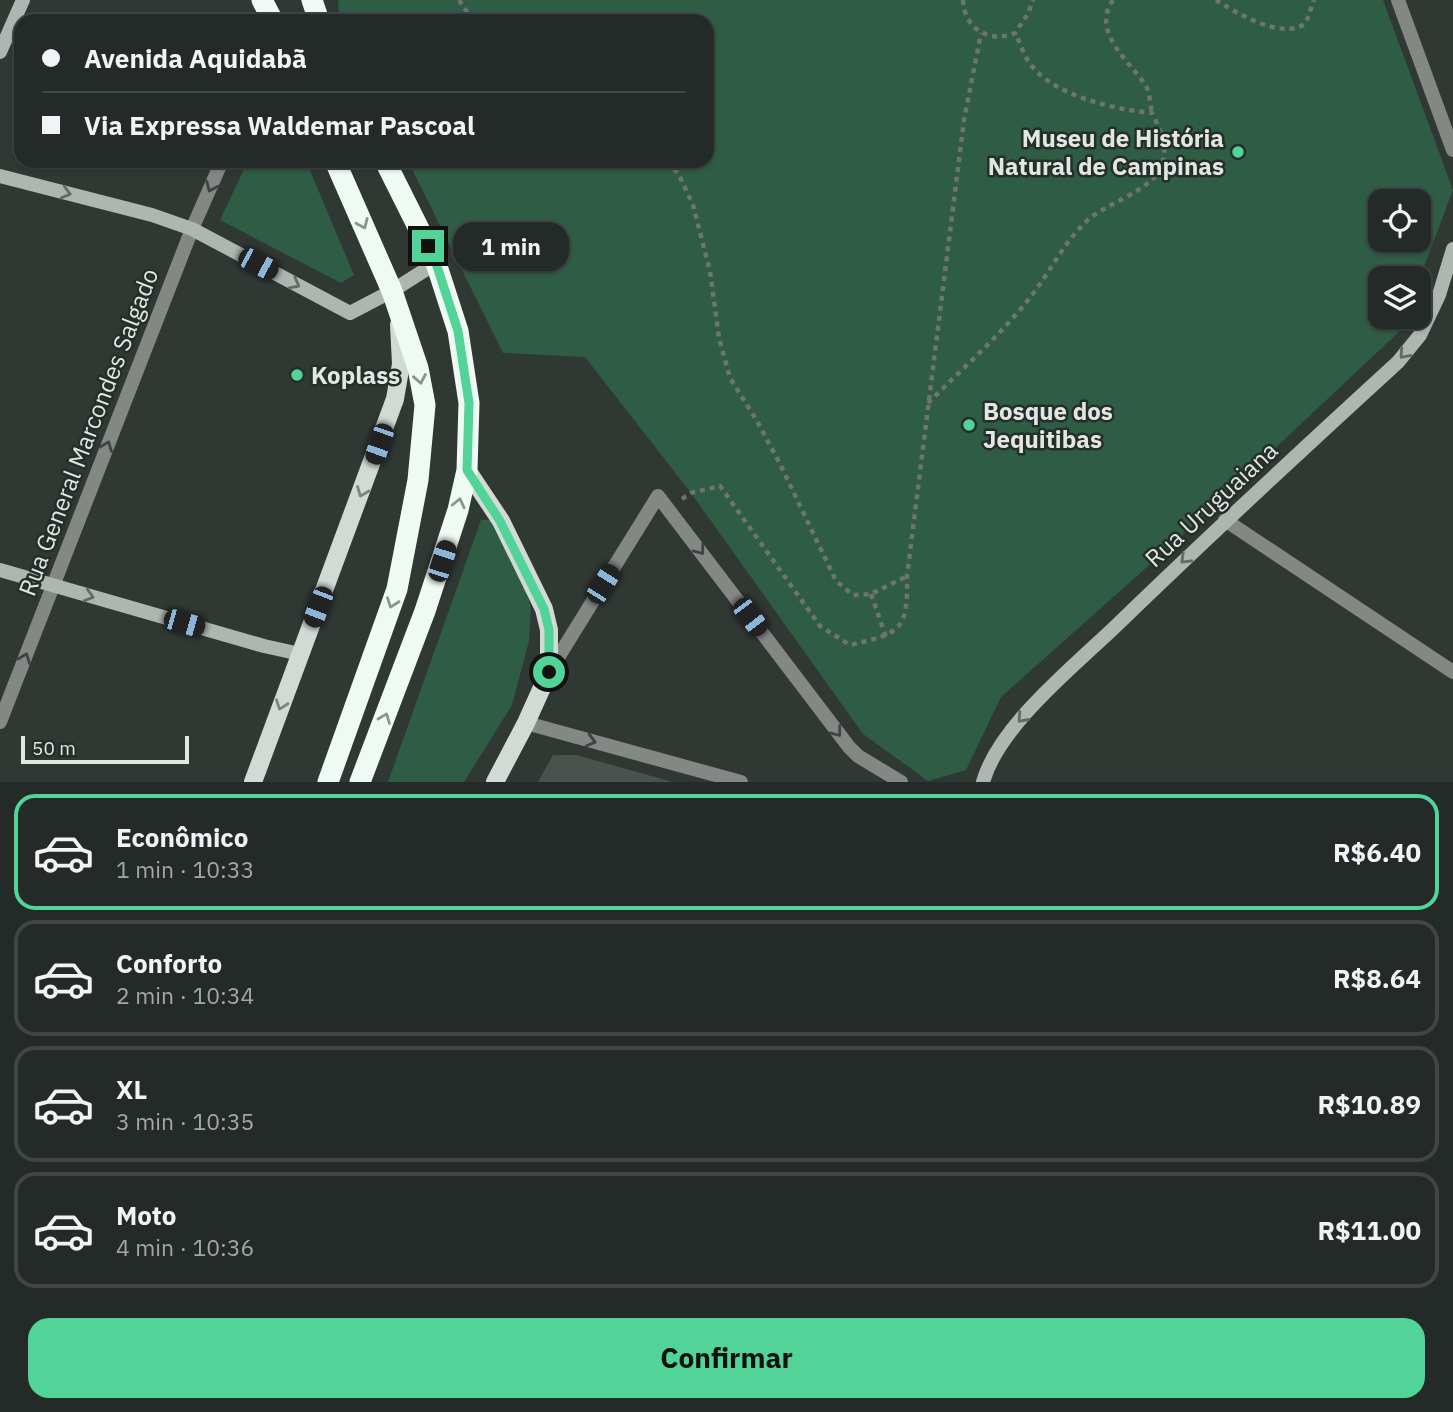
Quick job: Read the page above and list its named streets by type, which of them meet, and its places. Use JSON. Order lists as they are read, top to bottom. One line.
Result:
{"streets":{"main road":["Rua Uruguaiana"],"street":["Rua General Marcondes Salgado"]},"one_way":["Rua Uruguaiana"],"places":["Museu de História Natural de Campinas","Koplass","Bosque dos Jequitibas"],"scale_bar":"50 m","page":{"banner":["Avenida Aquidabã","Via Expressa Waldemar Pascoal"],"bubble":"1 min","scale":"50 m","list":[{"name":"Econômico","note":"1 min · 10:33","value":"R$6.40"},{"name":"Conforto","note":"2 min · 10:34","value":"R$8.64"},{"name":"XL","note":"3 min · 10:35","value":"R$10.89"},{"name":"Moto","note":"4 min · 10:36","value":"R$11.00"}],"buttons":"Confirmar"}}
